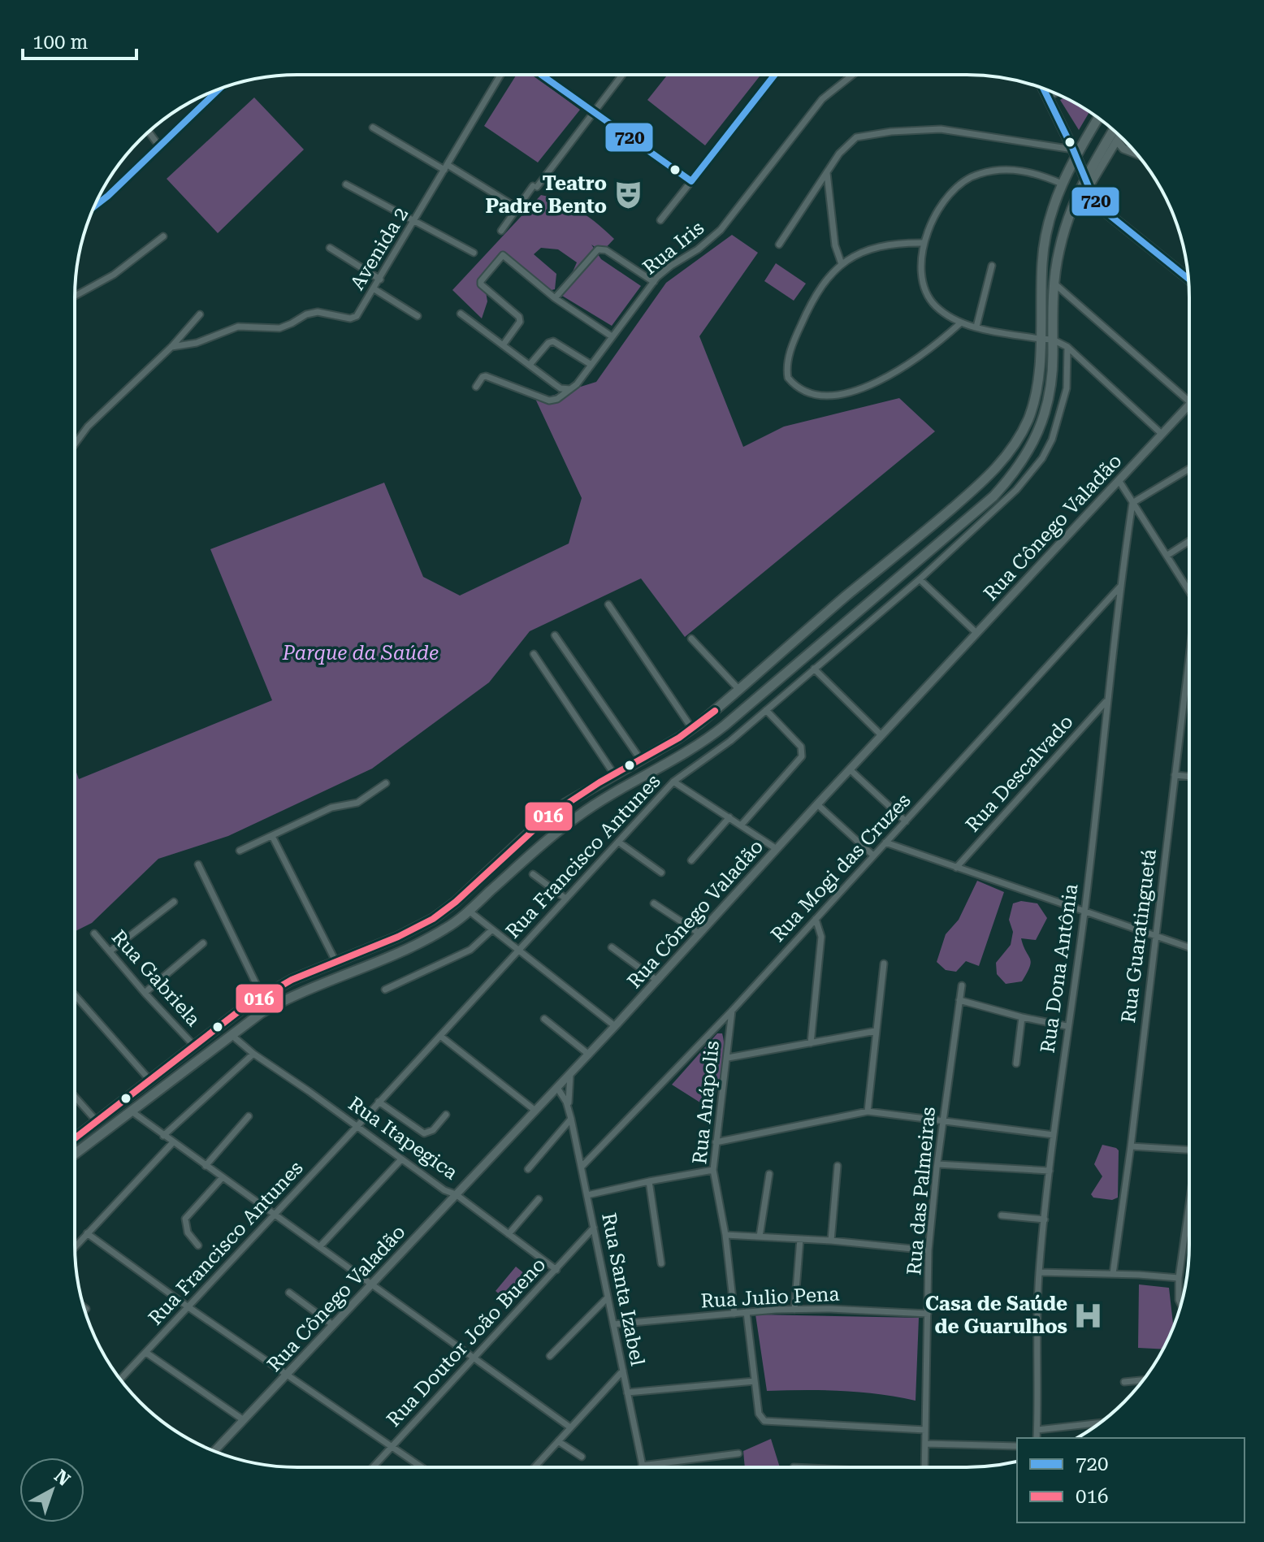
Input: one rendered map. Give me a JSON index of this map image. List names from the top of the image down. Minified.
{"streets":{"street":["Rua Iris","Avenida 2","Rua Cônego Valadão","Rua Descalvado","Rua Francisco Antunes","Rua Mogi das Cruzes","Rua Guaratinguetá","Rua Dona Antônia","Rua Gabriela","Rua Anápolis","Rua Itapegica","Rua das Palmeiras","Rua Santa Izabel","Rua Julio Pena","Rua Doutor João Bueno"]},"crossings":[["Rua Cônego Valadão","Rua Itapegica"],["Rua Cônego Valadão","Rua Santa Izabel"],["Rua Descalvado","Rua Dona Antônia"],["Rua Francisco Antunes","Rua Itapegica"],["Rua Mogi das Cruzes","Rua Dona Antônia"],["Rua Mogi das Cruzes","Rua Anápolis"],["Rua Mogi das Cruzes","Rua Santa Izabel"],["Rua Anápolis","Rua Julio Pena"],["Rua Itapegica","Rua Doutor João Bueno"],["Rua das Palmeiras","Rua Julio Pena"],["Rua Santa Izabel","Rua Julio Pena"],["Rua Santa Izabel","Rua Doutor João Bueno"]],"parks":["Parque da Saúde"],"places":{"theatre":["Teatro Padre Bento"],"hospital":["Casa de Saúde de Guarulhos"]},"lines":["transit line 720","transit line 016"],"legend":["720","016"],"scale_bar":"100 m","north":"top right"}
